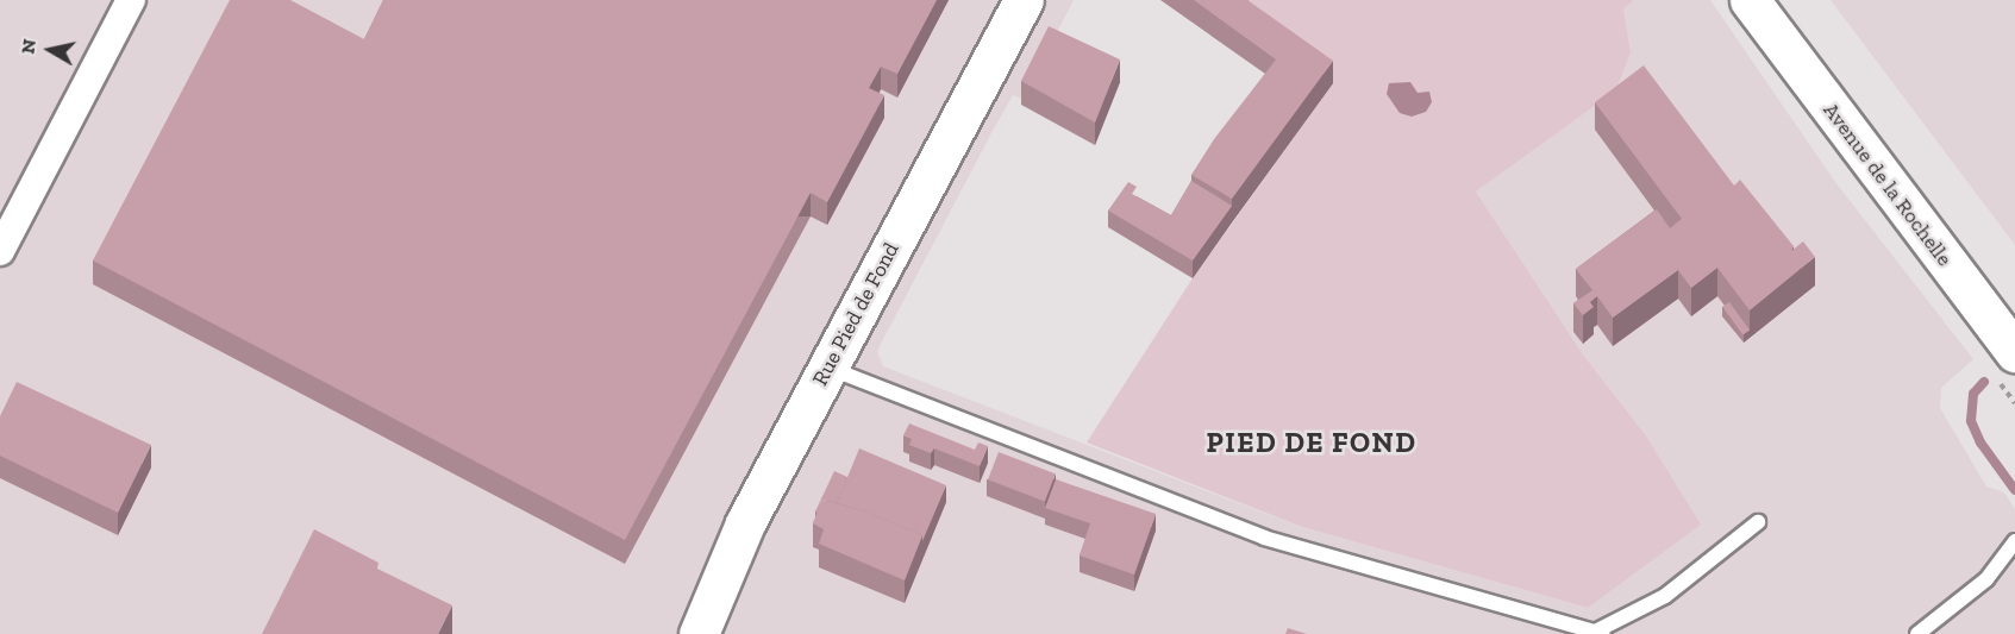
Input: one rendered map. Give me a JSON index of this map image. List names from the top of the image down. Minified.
{"streets":{"main road":["Avenue de la Rochelle","Rue Pied de Fond"]},"districts":["PIED DE FOND"],"north":"left"}
